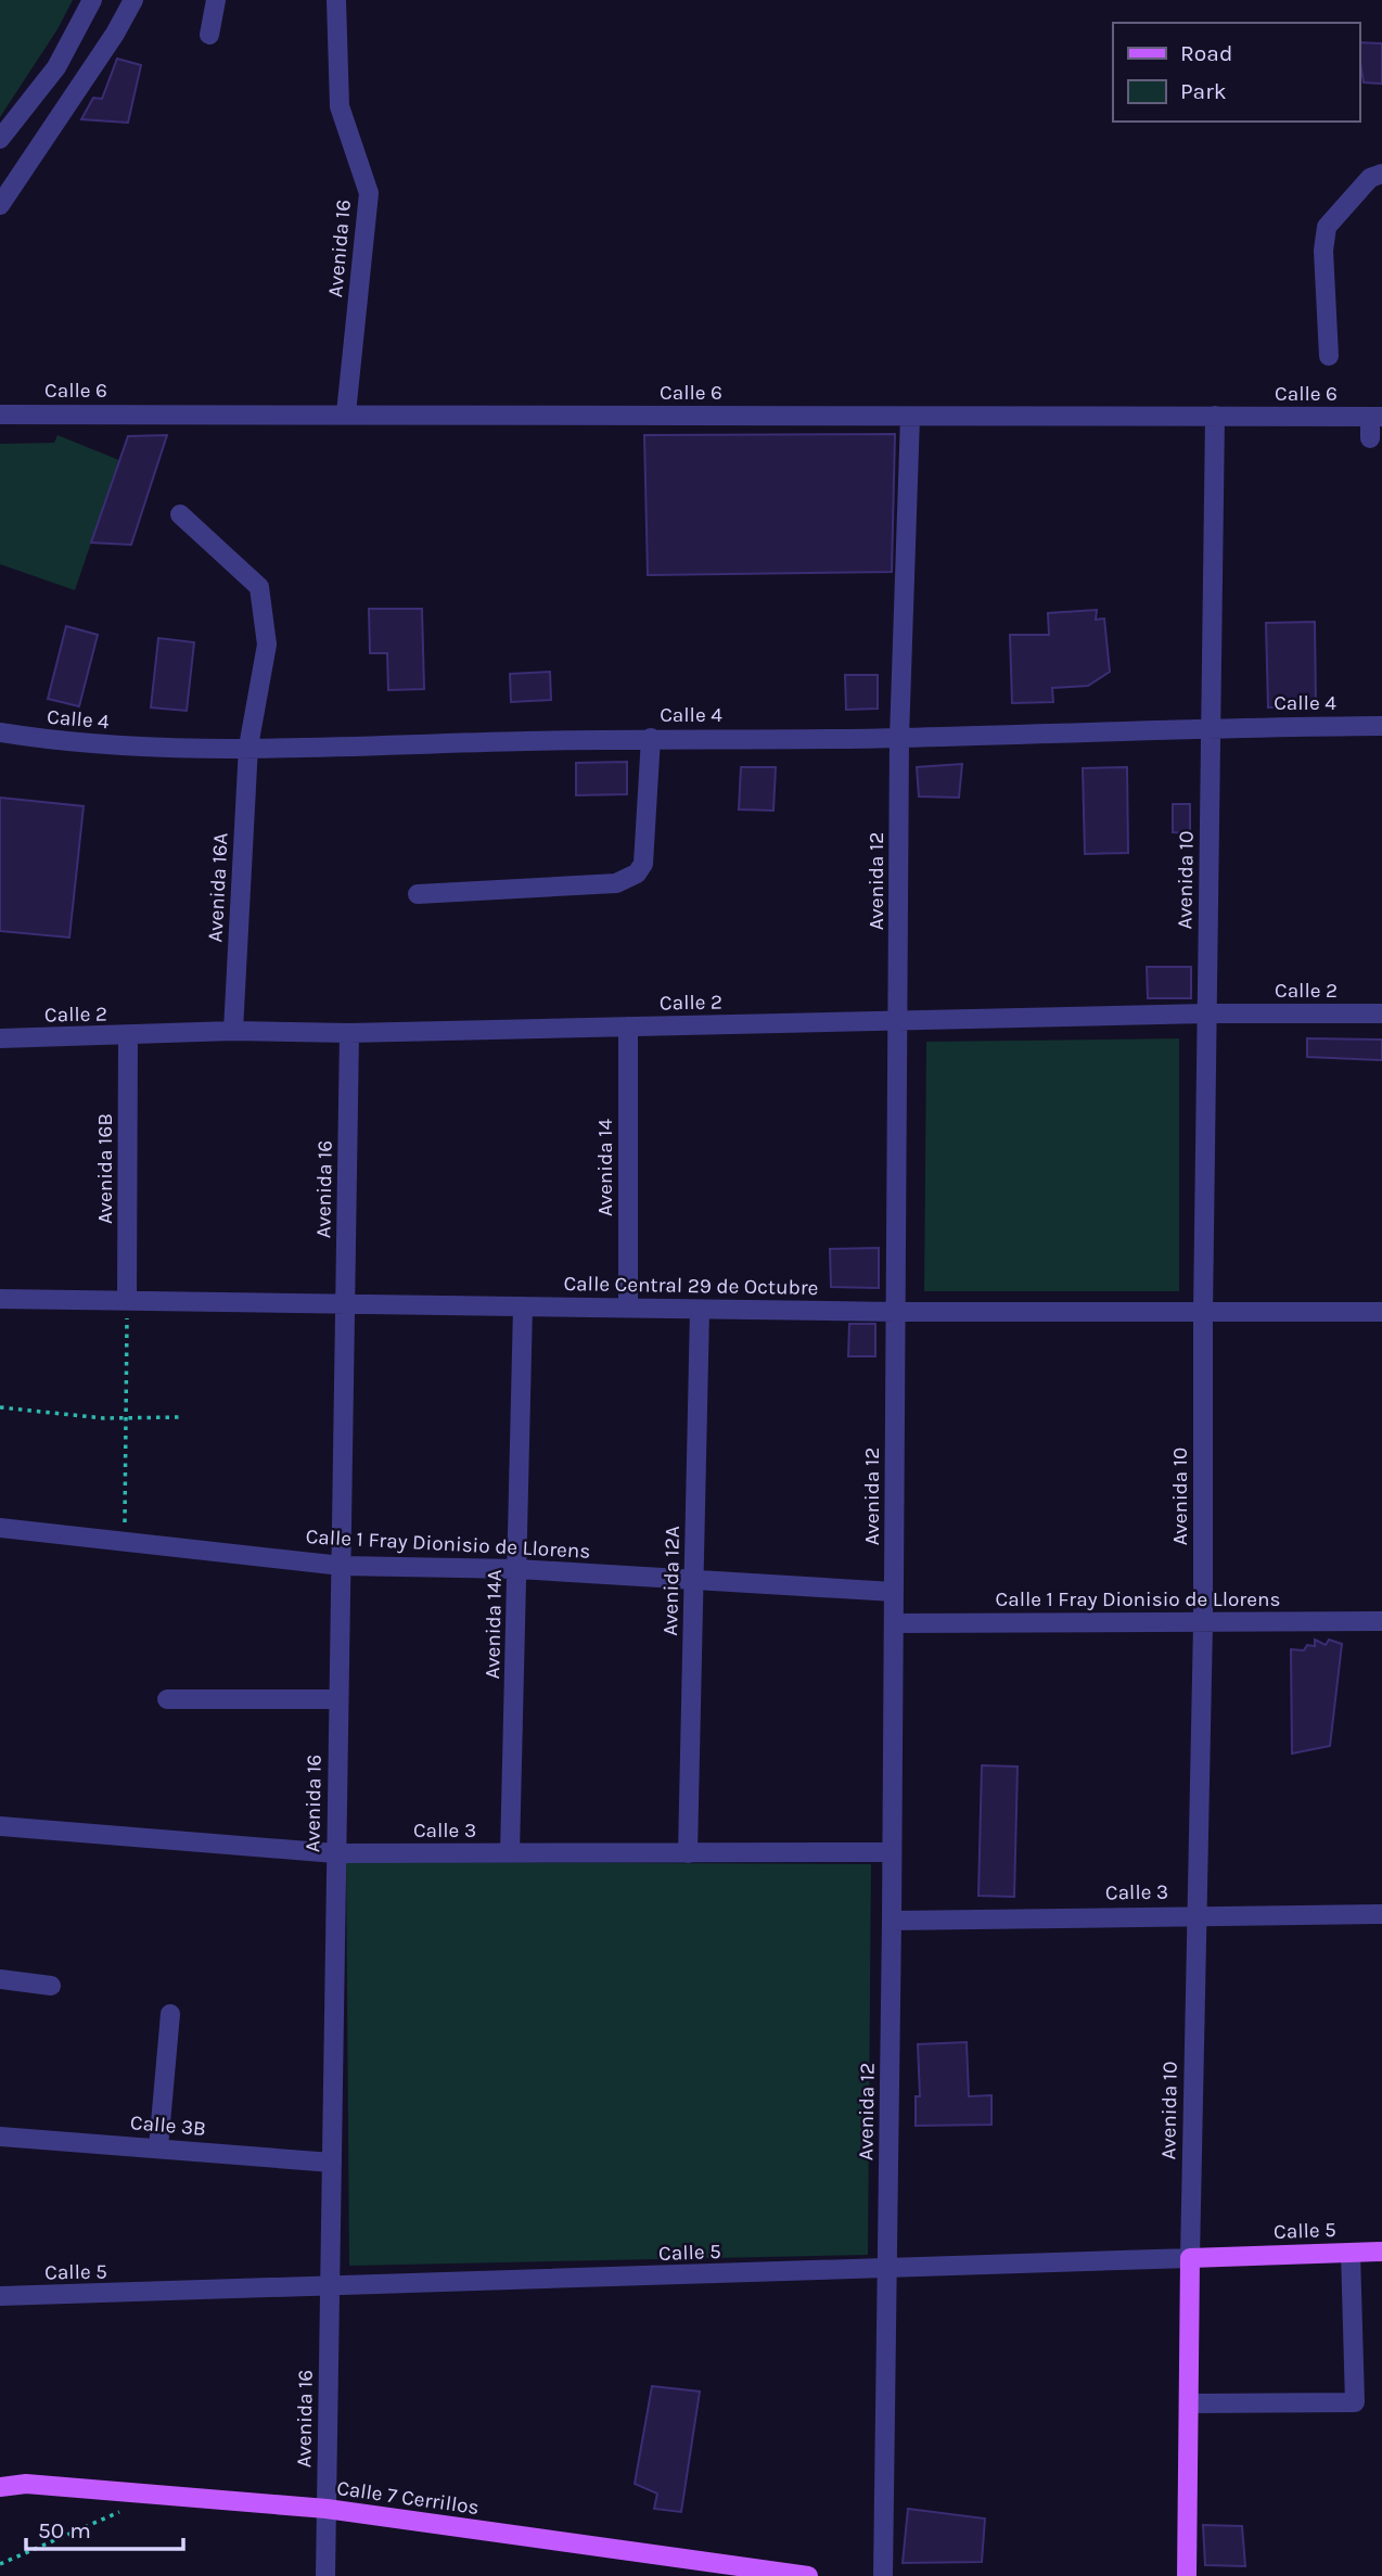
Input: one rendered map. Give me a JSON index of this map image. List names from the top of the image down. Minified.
{"streets":{"main road":["Avenida 10","Calle 5","Calle 7 Cerrillos"],"street":["Avenida 16","Calle 6","Calle 4","Avenida 12","Avenida 16A","Calle 2","Avenida 14","Avenida 16B","Calle Central 29 de Octubre","Calle 1 Fray Dionisio de Llorens","Avenida 12A","Avenida 14A","Calle 3","Calle 3B"]},"crossings":[["Avenida 16","Calle 6"],["Avenida 16","Calle 2"],["Avenida 16","Calle Central 29 de Octubre"],["Avenida 16","Calle 1 Fray Dionisio de Llorens"],["Avenida 16","Calle 3"],["Avenida 16","Calle 3B"],["Avenida 16","Calle 5"],["Avenida 16","Calle 7 Cerrillos"],["Calle 6","Avenida 10"],["Calle 6","Avenida 12"],["Calle 4","Avenida 10"],["Calle 4","Avenida 12"],["Calle 4","Avenida 16A"],["Avenida 10","Calle 2"],["Avenida 10","Calle Central 29 de Octubre"],["Avenida 10","Calle 1 Fray Dionisio de Llorens"],["Avenida 10","Calle 3"],["Avenida 10","Calle 5"],["Avenida 12","Calle 2"],["Avenida 12","Calle Central 29 de Octubre"],["Avenida 12","Calle 1 Fray Dionisio de Llorens"],["Avenida 12","Calle 3"],["Avenida 12","Calle 5"],["Avenida 16A","Calle 2"],["Calle 2","Avenida 14"],["Calle 2","Avenida 16B"],["Avenida 14","Calle Central 29 de Octubre"],["Avenida 16B","Calle Central 29 de Octubre"],["Calle Central 29 de Octubre","Avenida 12A"],["Calle Central 29 de Octubre","Avenida 14A"],["Calle 1 Fray Dionisio de Llorens","Avenida 12A"],["Calle 1 Fray Dionisio de Llorens","Avenida 14A"],["Avenida 12A","Calle 3"],["Avenida 14A","Calle 3"]],"legend":["Road","Park"],"scale_bar":"50 m"}
